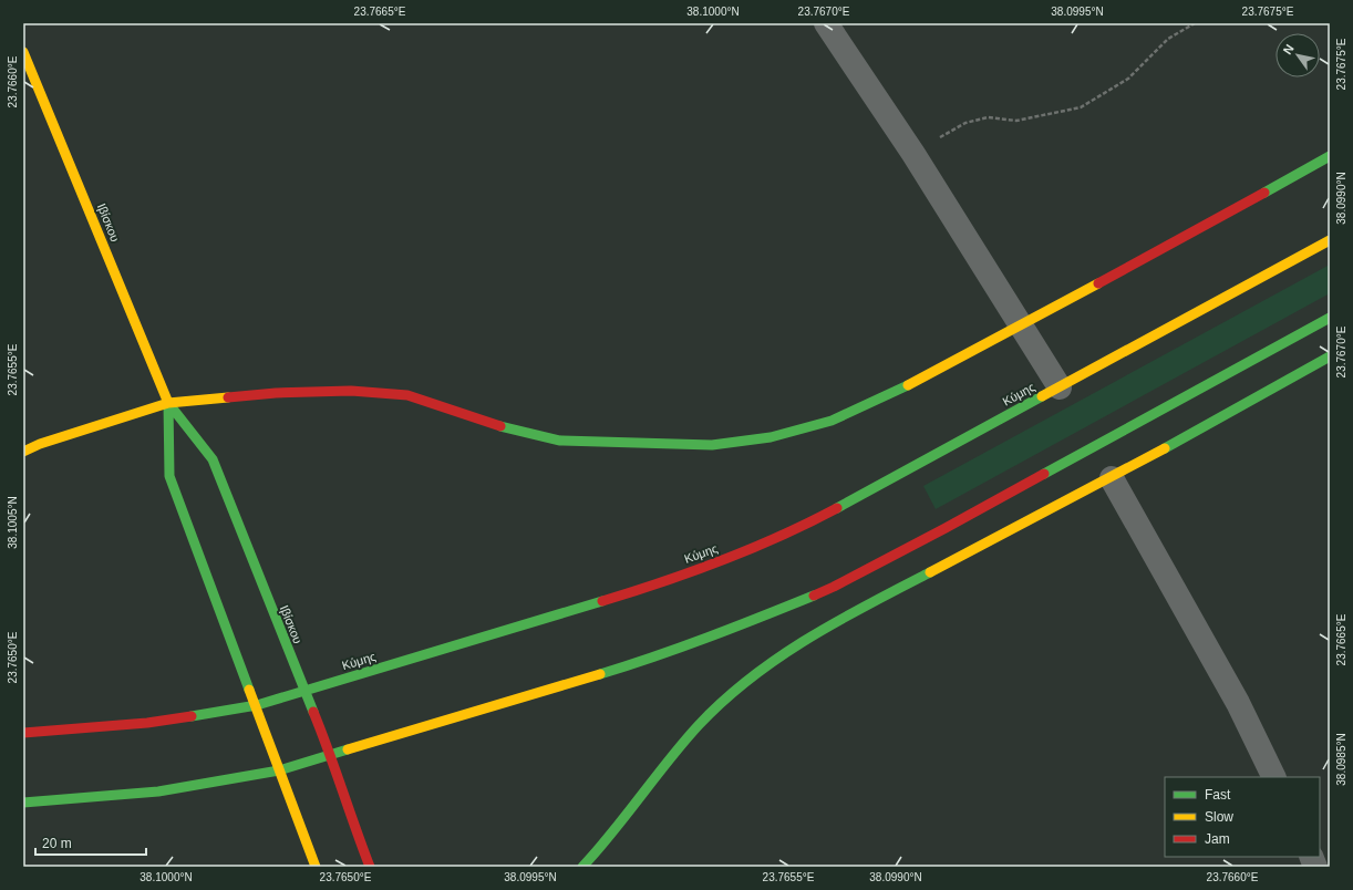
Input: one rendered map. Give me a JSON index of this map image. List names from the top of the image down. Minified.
{"streets":{"street":["Ιβίσκου","Κύμης"]},"crossings":[["Ιβίσκου","Κύμης"]],"legend":["Fast","Slow","Jam"],"scale_bar":"20 m","north":"top left","coordinates":["23.7665°E","38.1000°N","23.7670°E","38.0995°N","23.7675°E","23.7660°E","38.0990°N","23.7655°E","38.1005°N","23.7650°E","38.0985°N"]}
